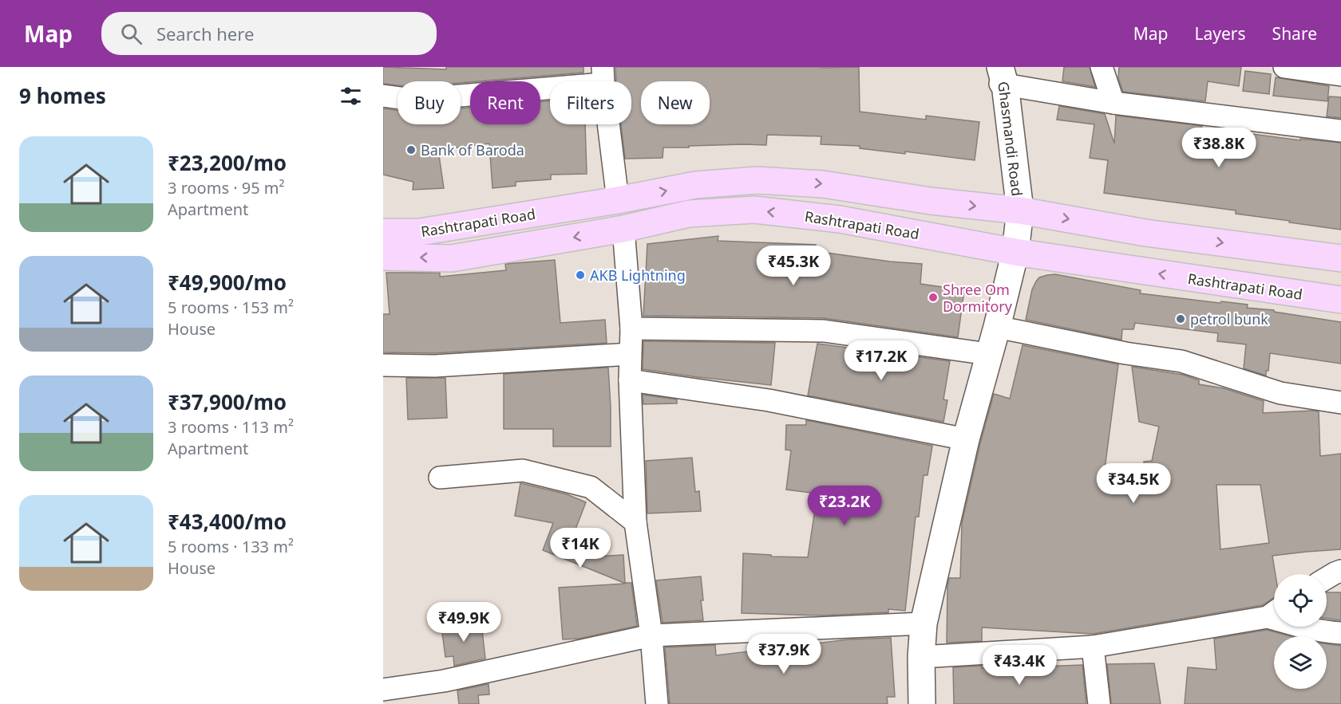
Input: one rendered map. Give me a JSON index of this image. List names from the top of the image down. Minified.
{"streets":{"main road":["Rashtrapati Road"],"street":["Ghasmandi Road"]},"crossings":[["Ghasmandi Road","Rashtrapati Road"]],"places":["Bank of Baroda","AKB Lightning","Shree Om Dormitory","petrol bunk"],"page":{"header":"Map","search":"Search here","nav":["Map","Layers","Share"],"heading":"9 homes","chip":["Buy","Rent","Filters","New"],"list":[{"name":"₹23,200/mo","note":"3 rooms · 95 m² · Apartment"},{"name":"₹49,900/mo","note":"5 rooms · 153 m² · House"},{"name":"₹37,900/mo","note":"3 rooms · 113 m² · Apartment"},{"name":"₹43,400/mo","note":"5 rooms · 133 m² · House"}],"price":["₹38.8K","₹45.3K","₹17.2K","₹34.5K","₹23.2K","₹14K","₹49.9K","₹37.9K","₹43.4K"]}}
